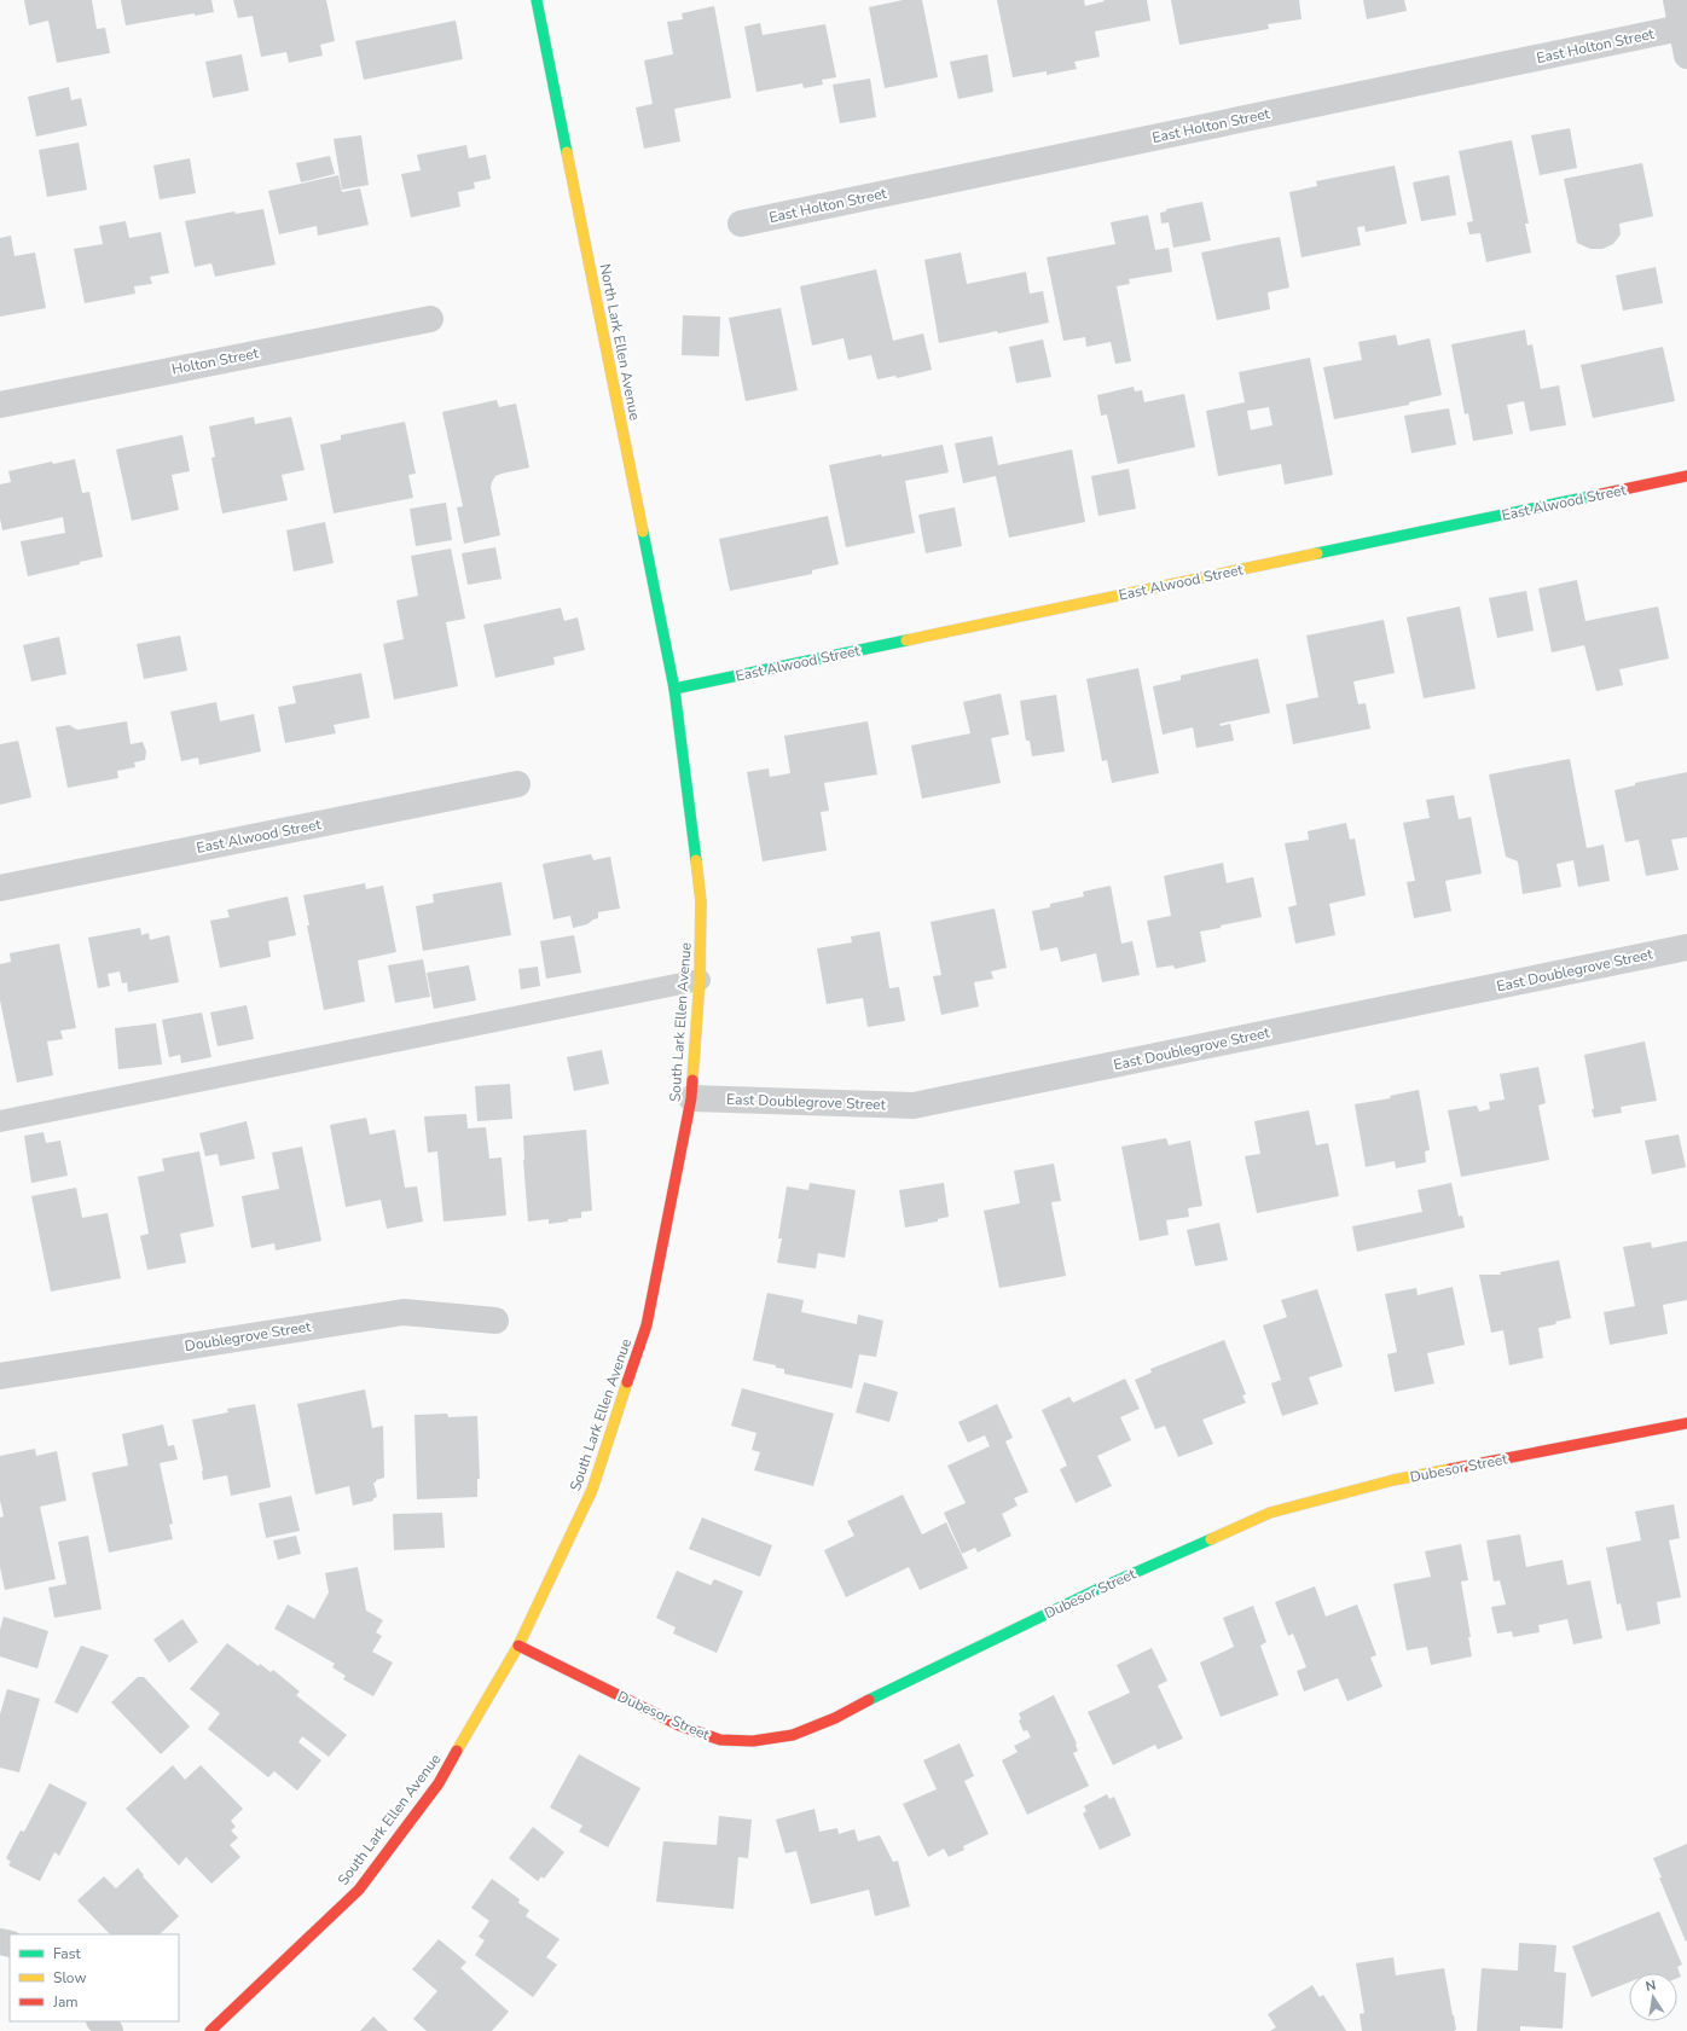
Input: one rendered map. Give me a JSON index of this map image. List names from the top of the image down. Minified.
{"streets":{"street":["East Holton Street","North Lark Ellen Avenue","Holton Street","East Alwood Street","East Doublegrove Street","South Lark Ellen Avenue","Doublegrove Street","Dubesor Street"]},"crossings":[["North Lark Ellen Avenue","East Alwood Street"],["North Lark Ellen Avenue","South Lark Ellen Avenue"],["East Alwood Street","South Lark Ellen Avenue"],["East Doublegrove Street","South Lark Ellen Avenue"],["South Lark Ellen Avenue","Dubesor Street"]],"legend":["Fast","Slow","Jam"],"north":"top"}
